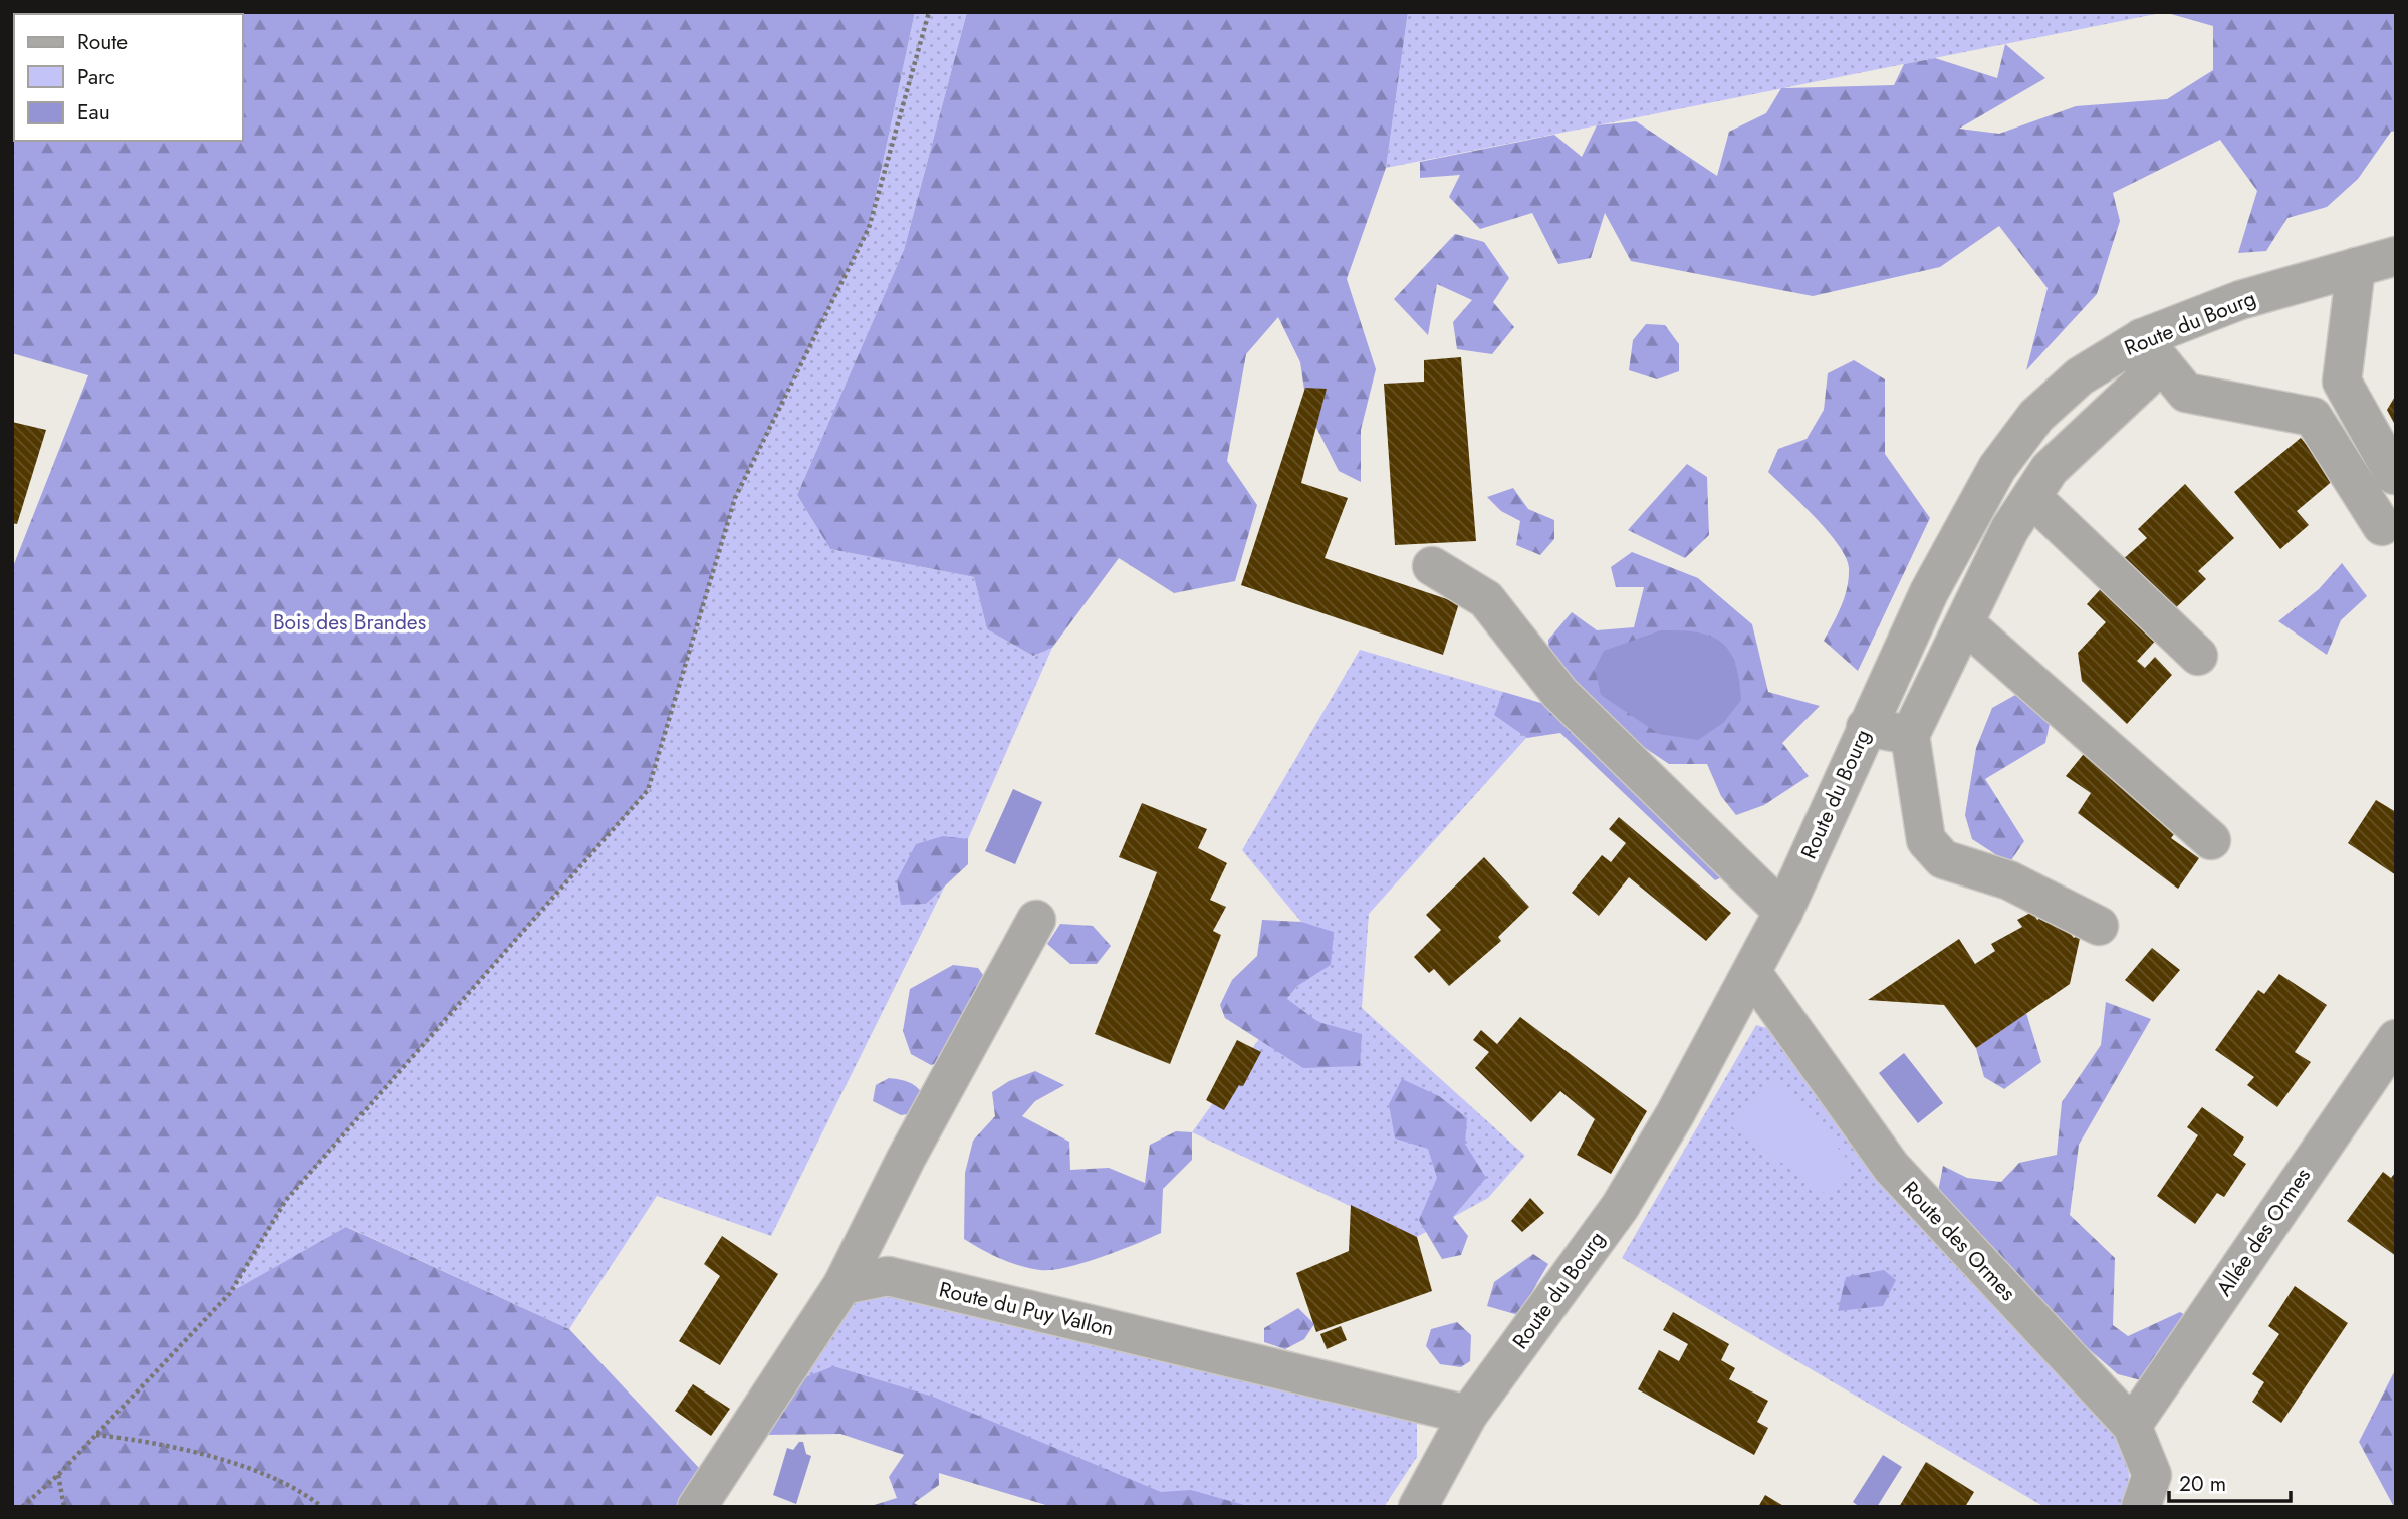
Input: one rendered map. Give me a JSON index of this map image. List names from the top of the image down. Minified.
{"streets":{"street":["Route du Bourg","Allée des Ormes","Route des Ormes","Route du Puy Vallon"]},"crossings":[["Route du Bourg","Route des Ormes"],["Route du Bourg","Route du Puy Vallon"],["Allée des Ormes","Route des Ormes"]],"parks":["Bois des Brandes"],"legend":["Route","Parc","Eau"],"scale_bar":"20 m"}
